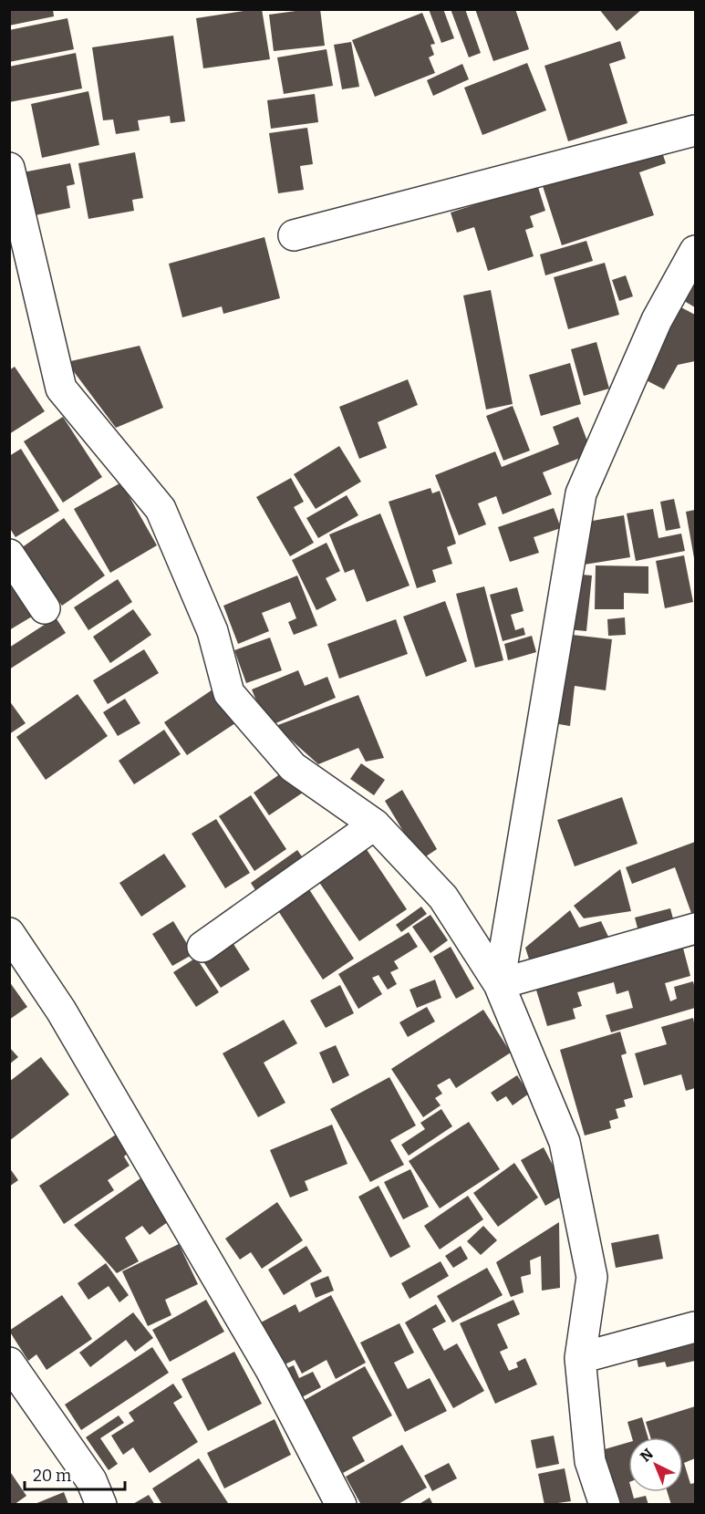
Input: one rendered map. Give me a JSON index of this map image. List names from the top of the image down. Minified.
{"scale_bar":"20 m","north":"top left"}
